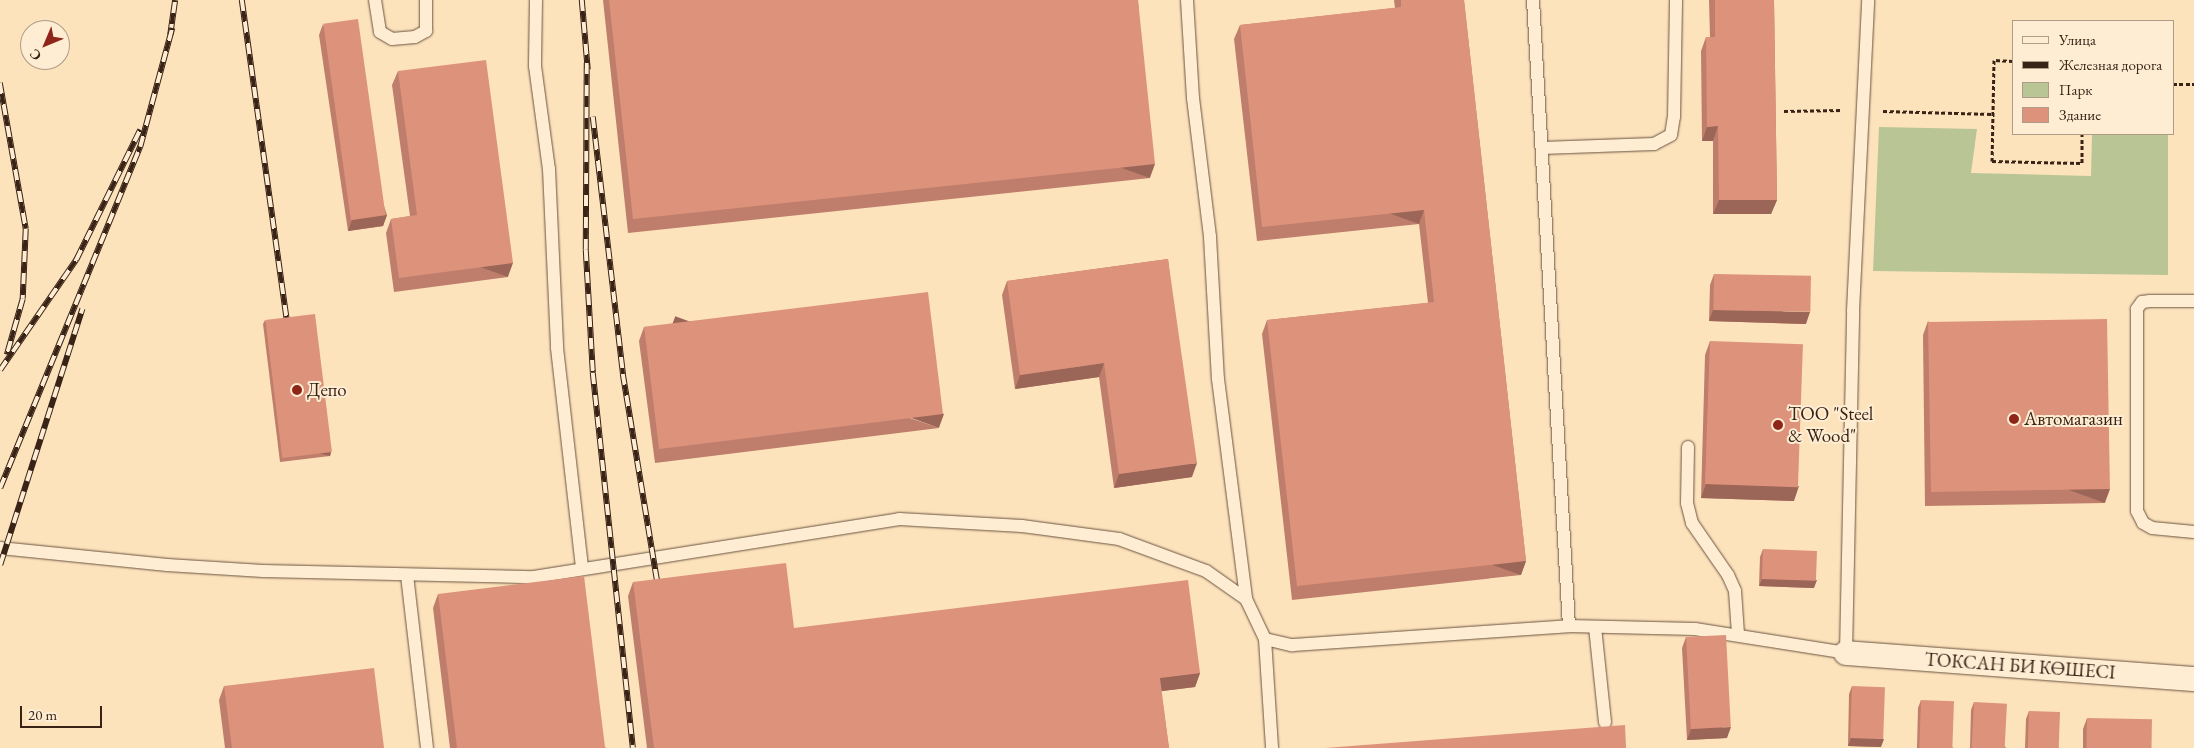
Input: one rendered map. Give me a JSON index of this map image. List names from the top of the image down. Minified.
{"streets":{"street":["ТОКСАН БИ КӨШЕСІ"]},"places":["Депо","Автомагазин","TOO \"Steel & Wood\""],"legend":["Улица","Железная дорога","Парк","Здание"],"scale_bar":"20 m","north":"bottom left"}
